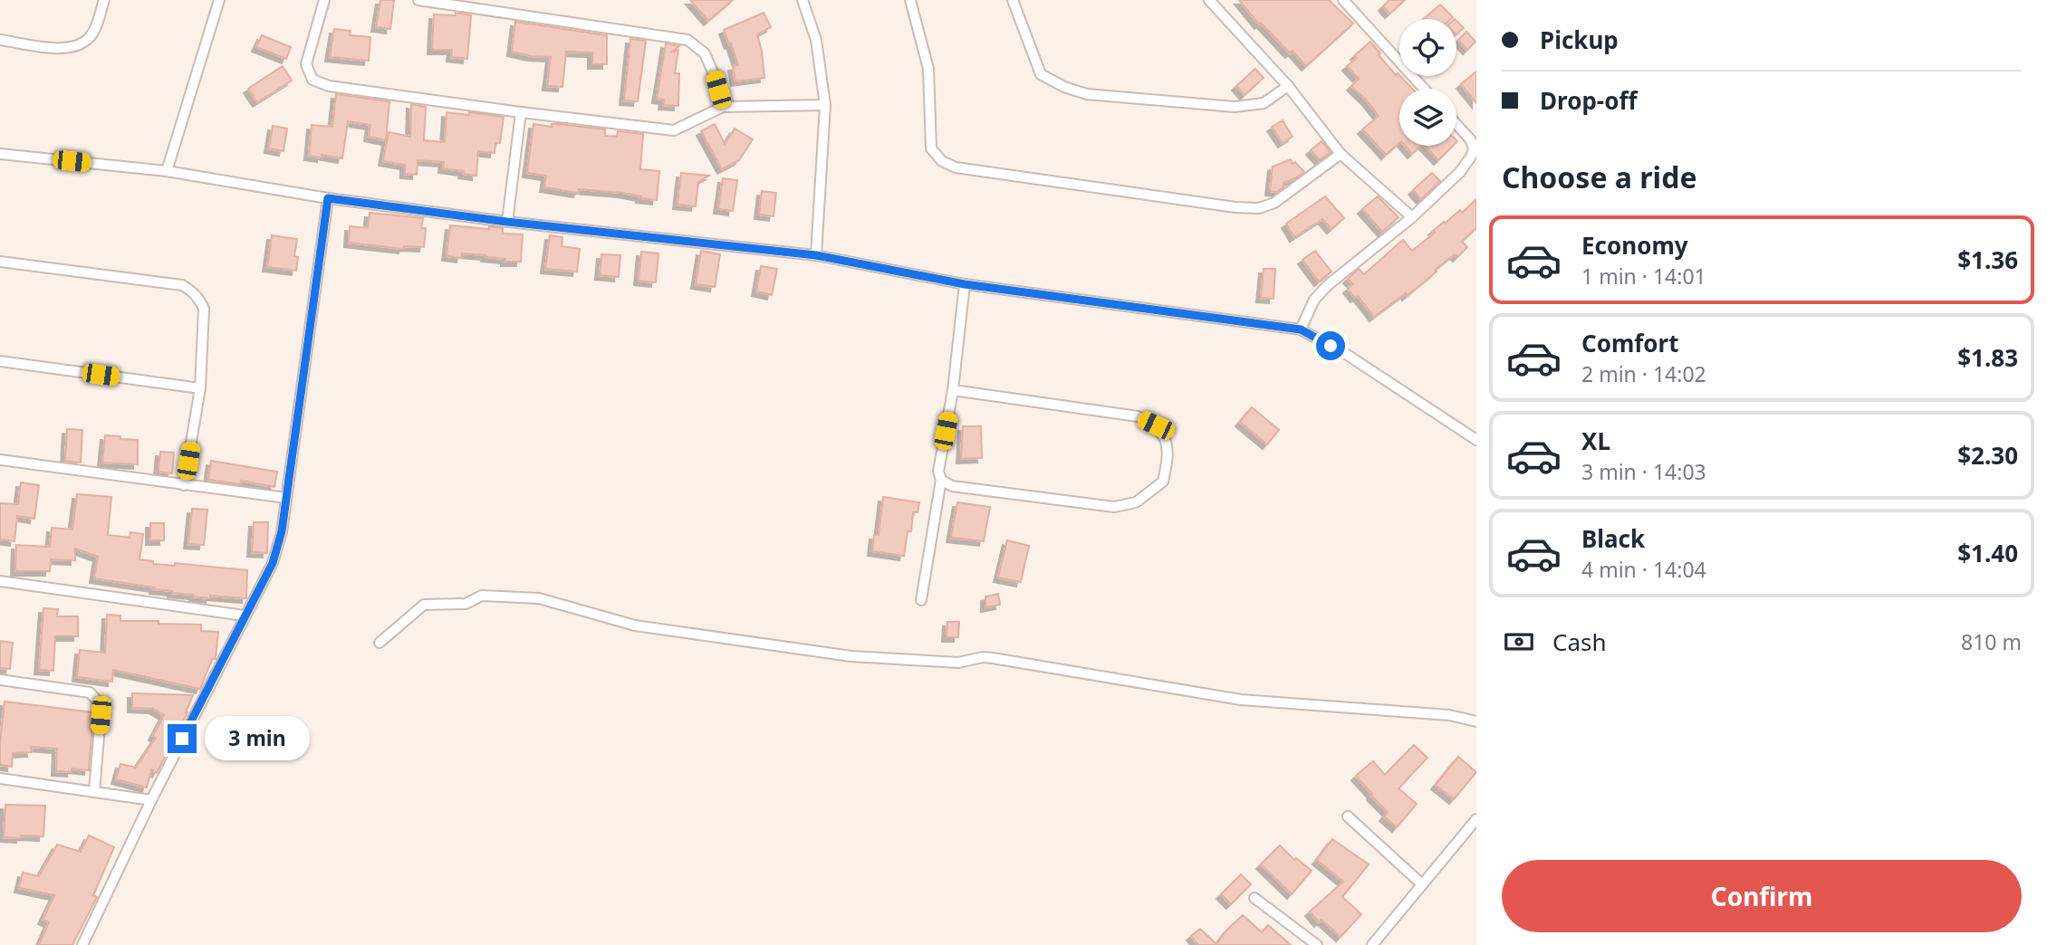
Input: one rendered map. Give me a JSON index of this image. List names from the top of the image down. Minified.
{"page":{"banner":["Pickup","Drop-off"],"heading":"Choose a ride","list":[{"name":"Economy","note":"1 min · 14:01","value":"$1.36"},{"name":"Comfort","note":"2 min · 14:02","value":"$1.83"},{"name":"XL","note":"3 min · 14:03","value":"$2.30"},{"name":"Black","note":"4 min · 14:04","value":"$1.40"}],"pay":["Cash","810 m"],"bubble":"3 min","buttons":"Confirm"}}
